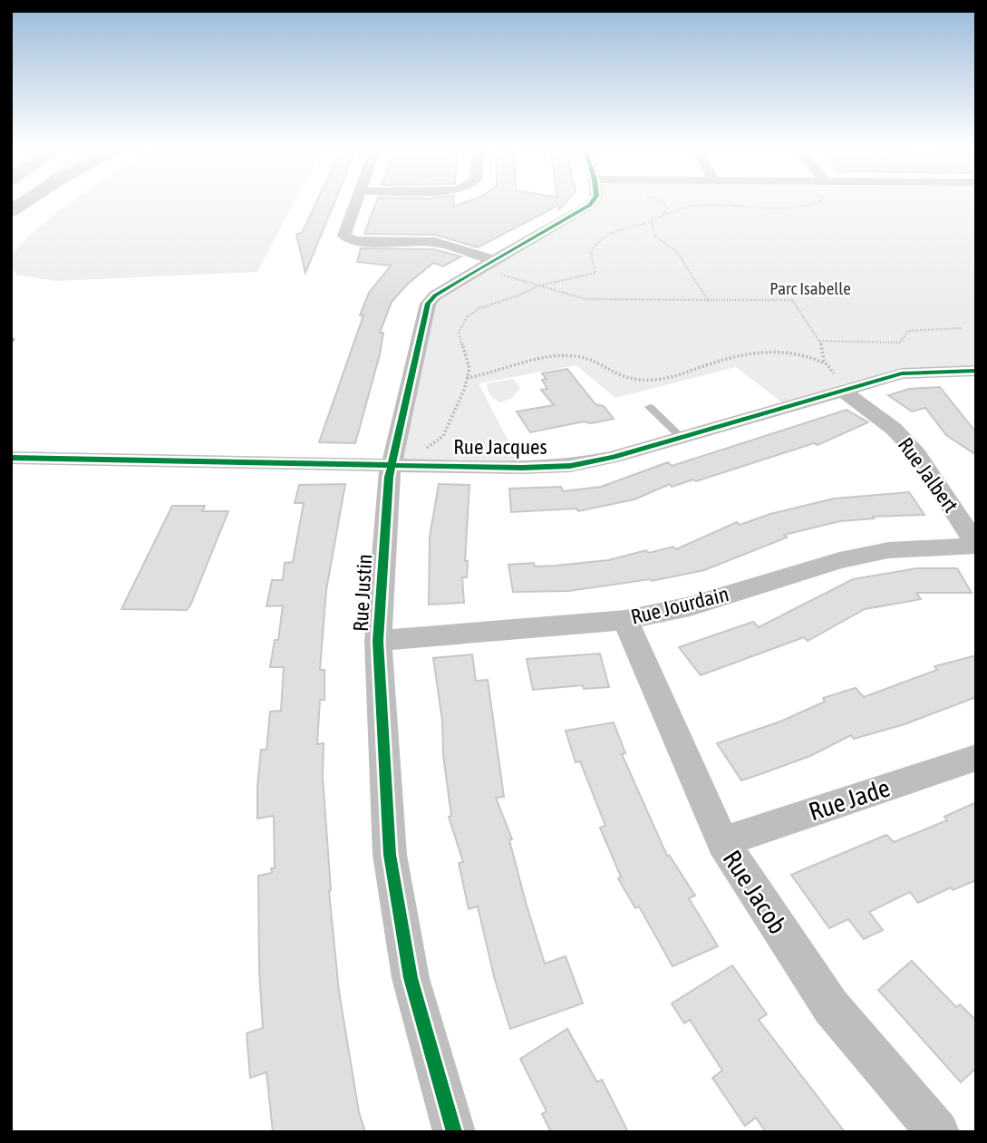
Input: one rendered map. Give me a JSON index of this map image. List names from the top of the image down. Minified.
{"streets":{"street":["Rue Jacques","Rue Jalbert","Rue Justin","Rue Jourdain","Rue Jade","Rue Jacob"]},"crossings":[["Rue Jacques","Rue Jalbert"],["Rue Jacques","Rue Justin"],["Rue Jalbert","Rue Jourdain"],["Rue Justin","Rue Jourdain"],["Rue Jourdain","Rue Jacob"],["Rue Jade","Rue Jacob"]],"parks":["Parc Isabelle"]}
